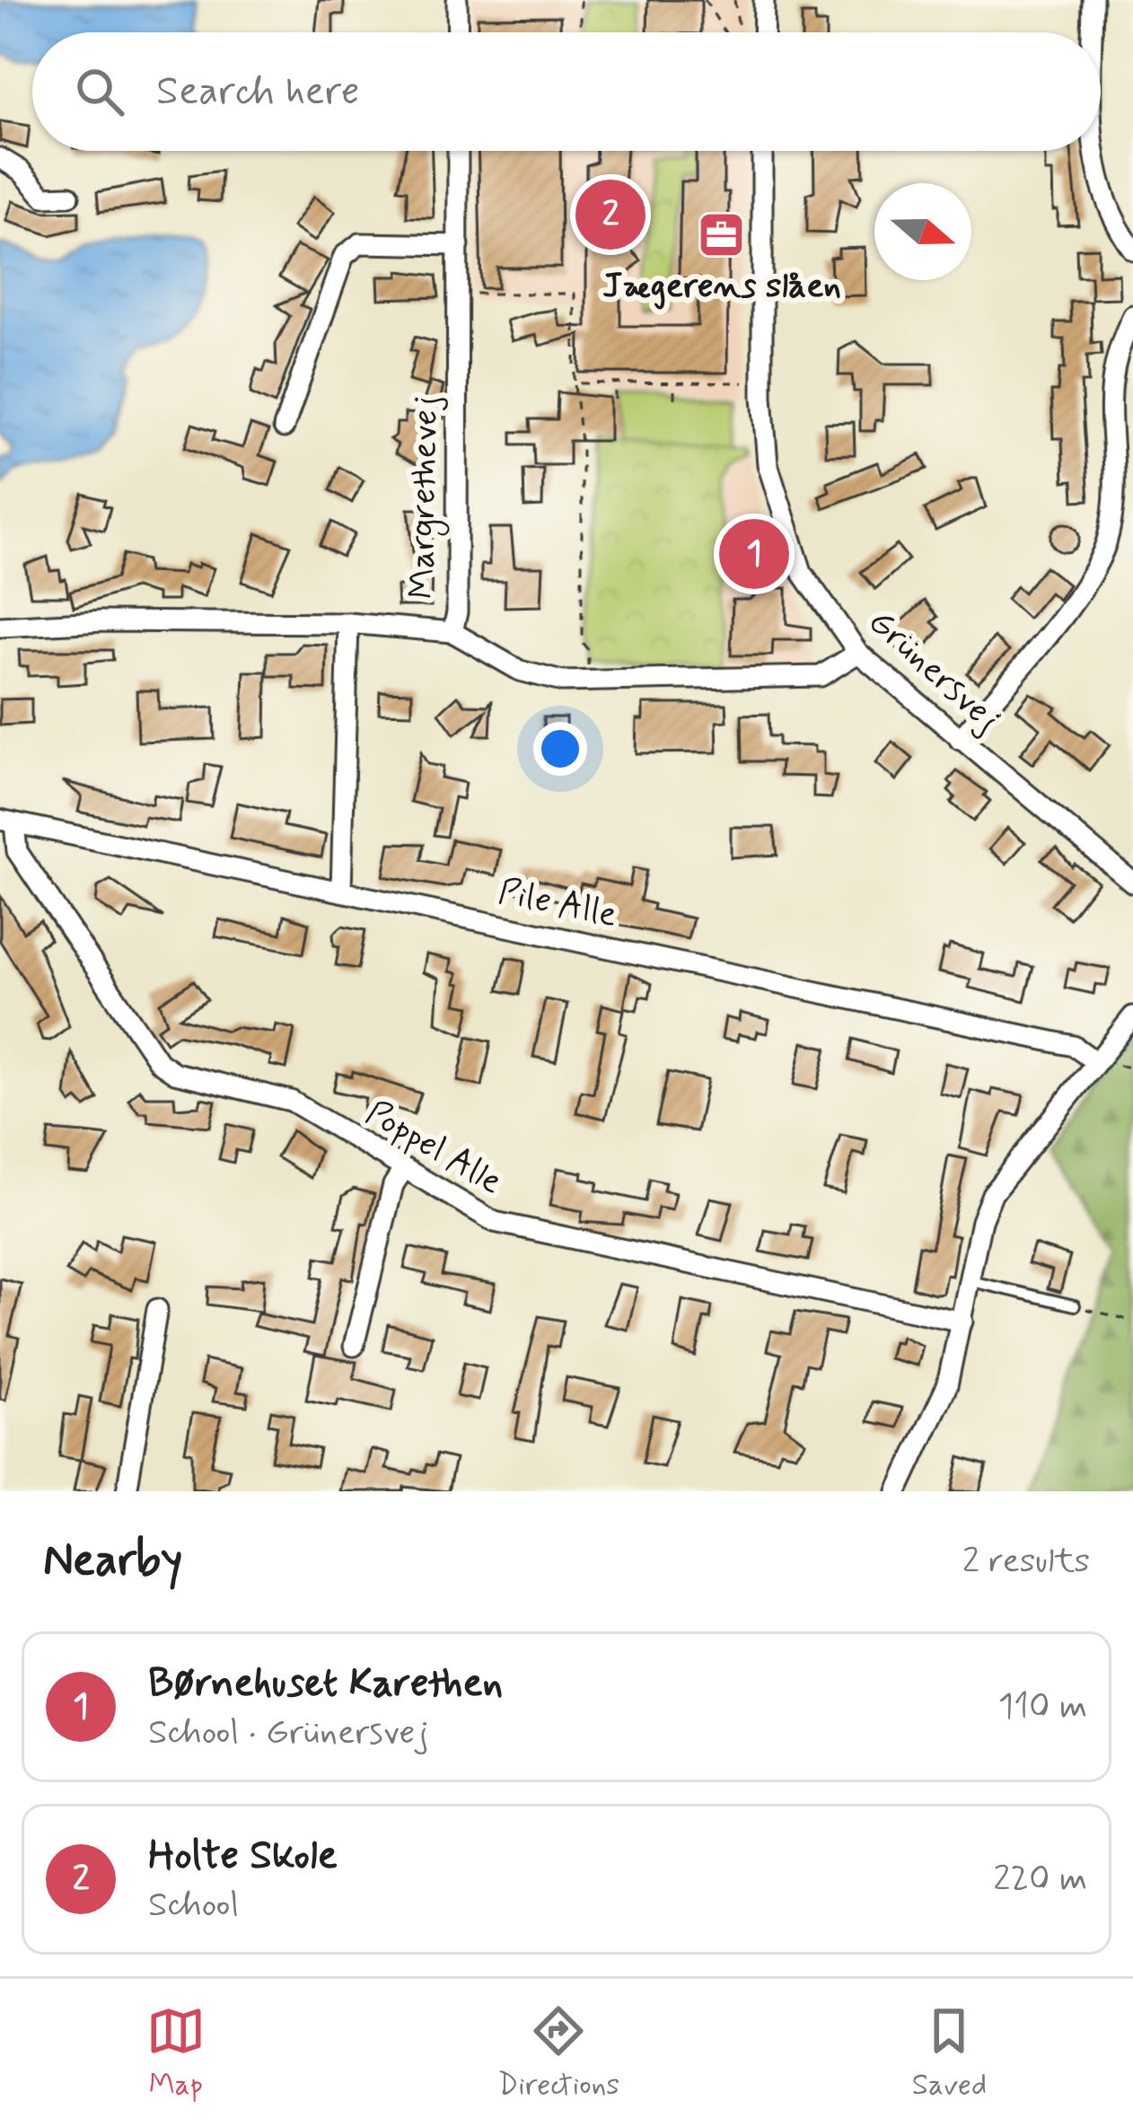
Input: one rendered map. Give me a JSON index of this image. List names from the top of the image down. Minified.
{"streets":{"street":["Margrethevej","Grünersvej","Pile Alle","Poppel Alle"]},"crossings":[["Margrethevej","Grünersvej"],["Pile Alle","Poppel Alle"]],"places":{"office":["Jægerens slåen"]},"north":"right","page":{"search":"Search here","pins":["2","1"],"heading":["Nearby","2 results"],"list":[{"mark":"1","name":"Børnehuset Karethen","note":"School · Grünersvej","value":"110 m"},{"mark":"2","name":"Holte Skole","note":"School","value":"220 m"}],"nav":["Map","Directions","Saved"]}}
